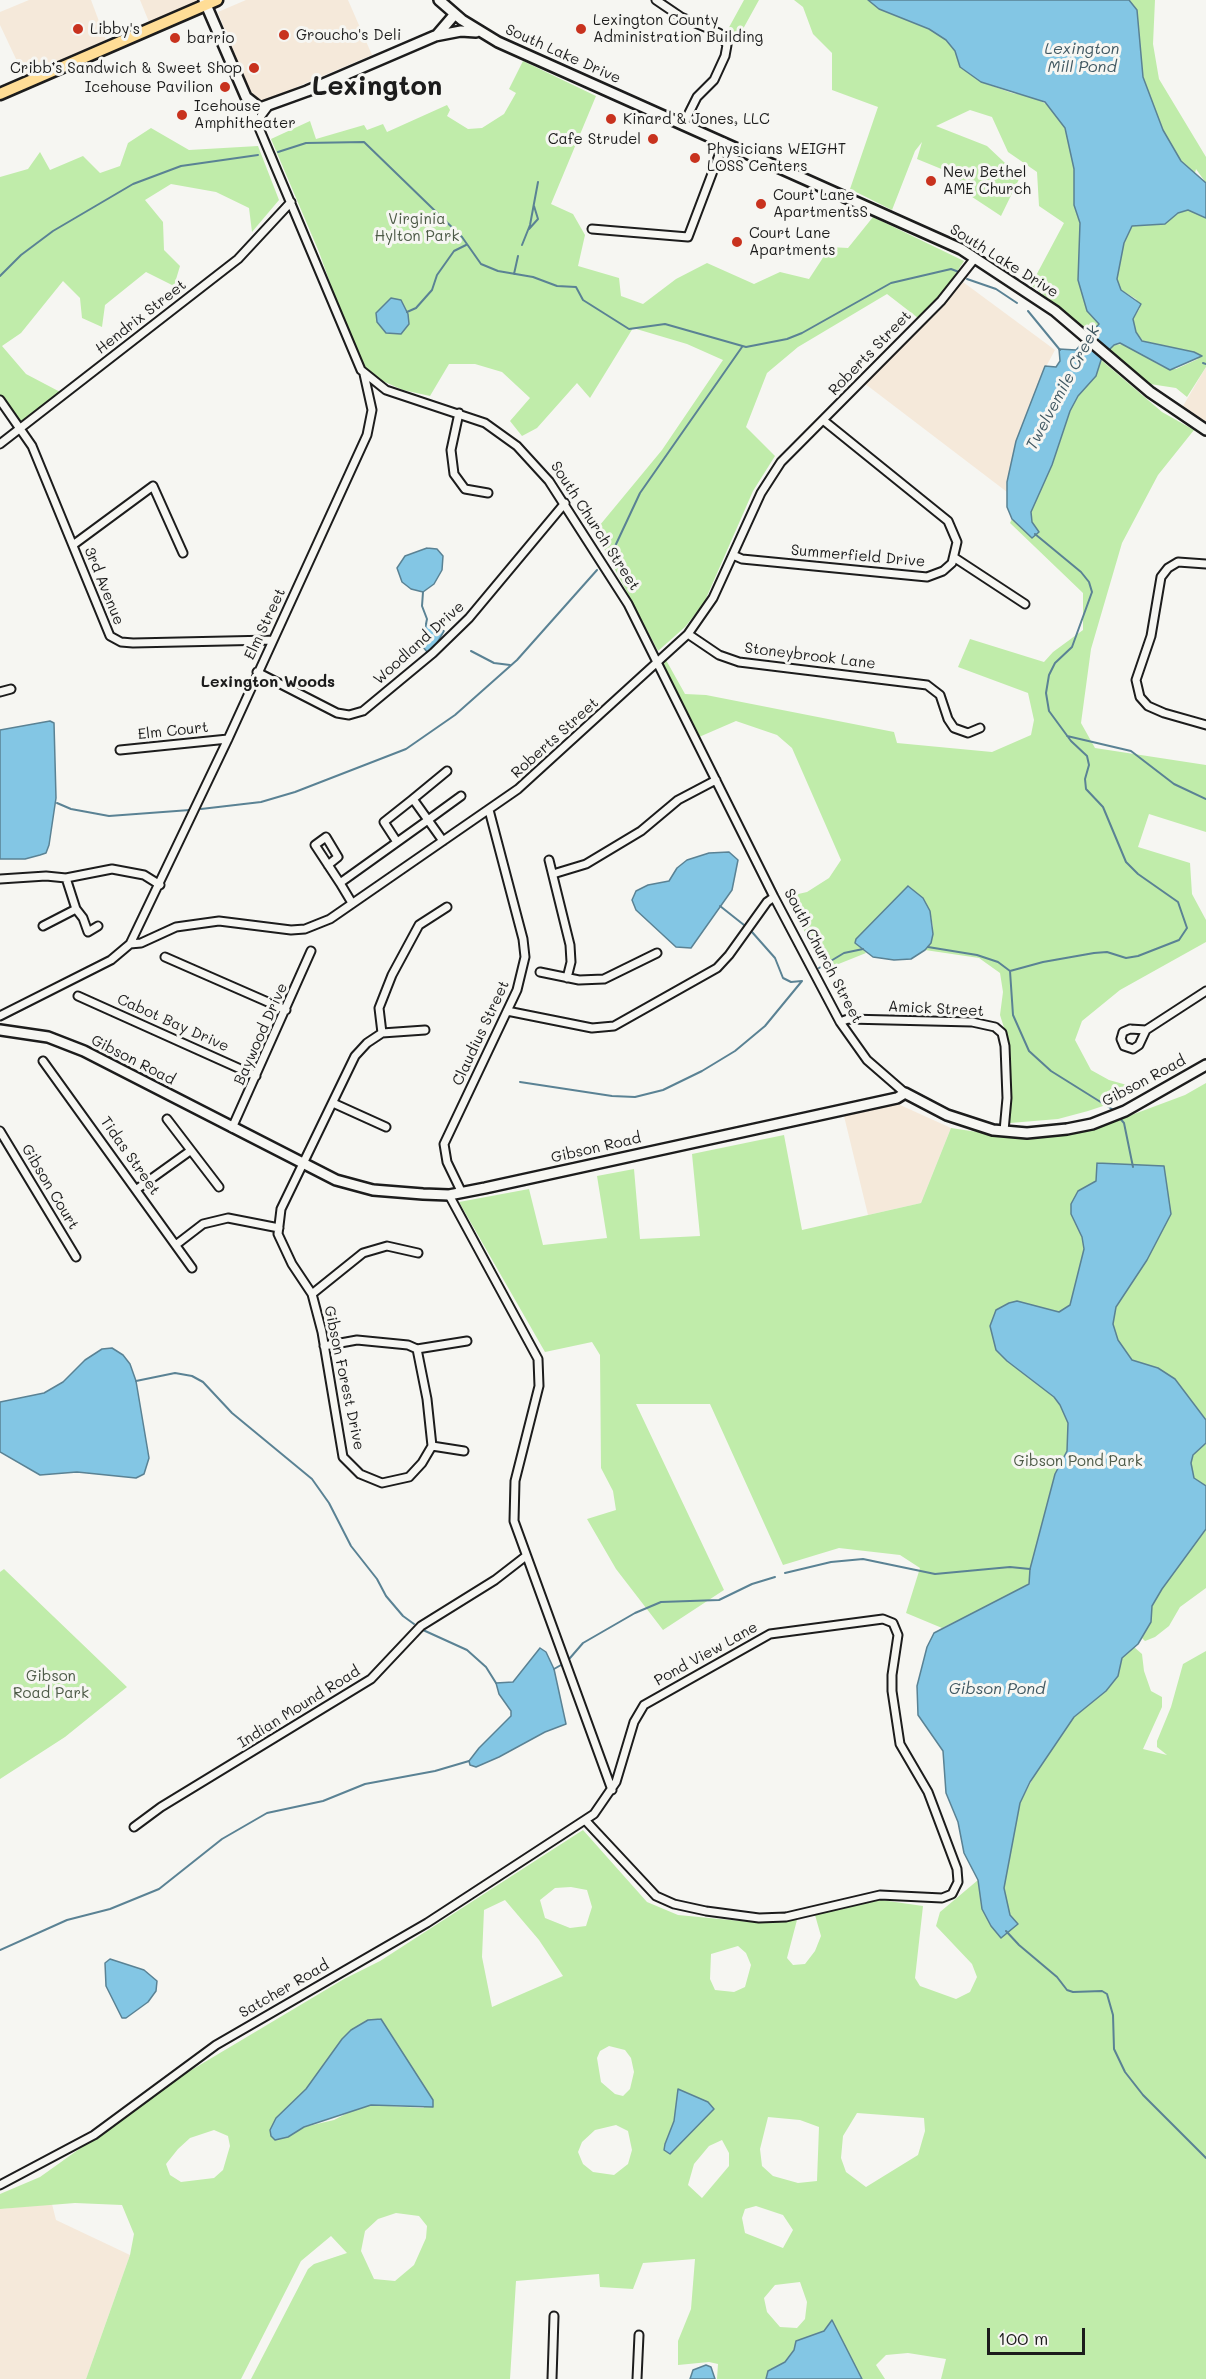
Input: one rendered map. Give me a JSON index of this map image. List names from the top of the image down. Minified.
{"streets":{"main road":["South Lake Drive","South Church Street","Gibson Road"],"street":["Hendrix Street","Roberts Street","Summerfield Drive","3rd Avenue","Elm Street","Woodland Drive","Stoneybrook Lane","Elm Court","Amick Street","Cabot Bay Drive","Claudius Street","Baywood Drive","Tidas Street","Gibson Court","Gibson Forest Drive","Pond View Lane","Indian Mound Road","Satcher Road"]},"crossings":[["South Lake Drive","Roberts Street"],["Hendrix Street","South Church Street"],["Hendrix Street","3rd Avenue"],["Roberts Street","South Church Street"],["Roberts Street","Summerfield Drive"],["Roberts Street","Elm Street"],["Roberts Street","Stoneybrook Lane"],["Roberts Street","Claudius Street"],["South Church Street","Elm Street"],["South Church Street","Woodland Drive"],["South Church Street","Amick Street"],["South Church Street","Gibson Road"],["3rd Avenue","Elm Street"],["Elm Street","Woodland Drive"],["Elm Street","Elm Court"],["Amick Street","Gibson Road"],["Cabot Bay Drive","Baywood Drive"],["Claudius Street","Gibson Road"],["Baywood Drive","Gibson Road"],["Pond View Lane","Satcher Road"]],"districts":["Lexington","Lexington Woods"],"water":["Lexington Mill Pond","Twelvemile Creek","Gibson Pond"],"parks":["Virginia Hylton Park","Gibson Pond Park","Gibson Road Park"],"places":["Libby's","Lexington County Administration Building","Groucho's Deli","barrio","Cribb's Sandwich & Sweet Shop","Icehouse Pavilion","Icehouse Amphitheater","Kinard & Jones, LLC","Cafe Strudel","Physicians WEIGHT LOSS Centers","New Bethel AME Church","Court Lane ApartmentsS","Court Lane Apartments"],"scale_bar":"100 m"}
